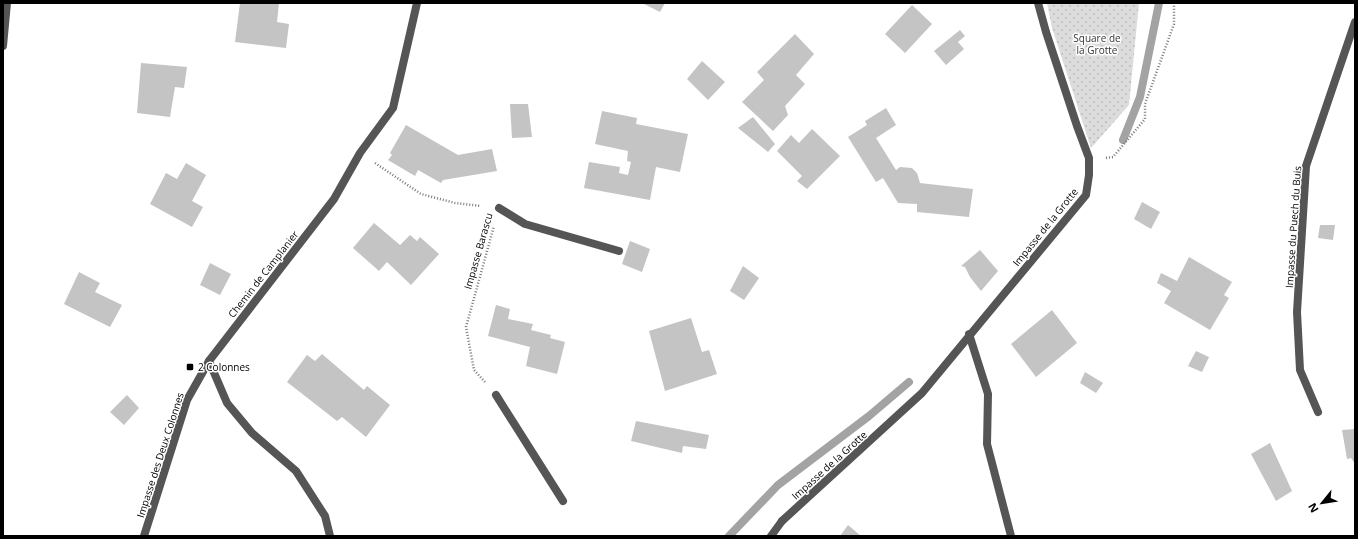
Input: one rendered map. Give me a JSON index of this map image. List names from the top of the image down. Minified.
{"streets":{"street":["Impasse de la Grotte","Impasse du Puech du Buis","Chemin de Camplanier","Impasse des Deux Colonnes"],"path":["Impasse Barascu"]},"crossings":[["Impasse Barascu","Chemin de Camplanier"],["Chemin de Camplanier","Impasse des Deux Colonnes"]],"parks":["Square de la Grotte"],"places":{"transit":["2 Colonnes"]},"north":"bottom left"}
